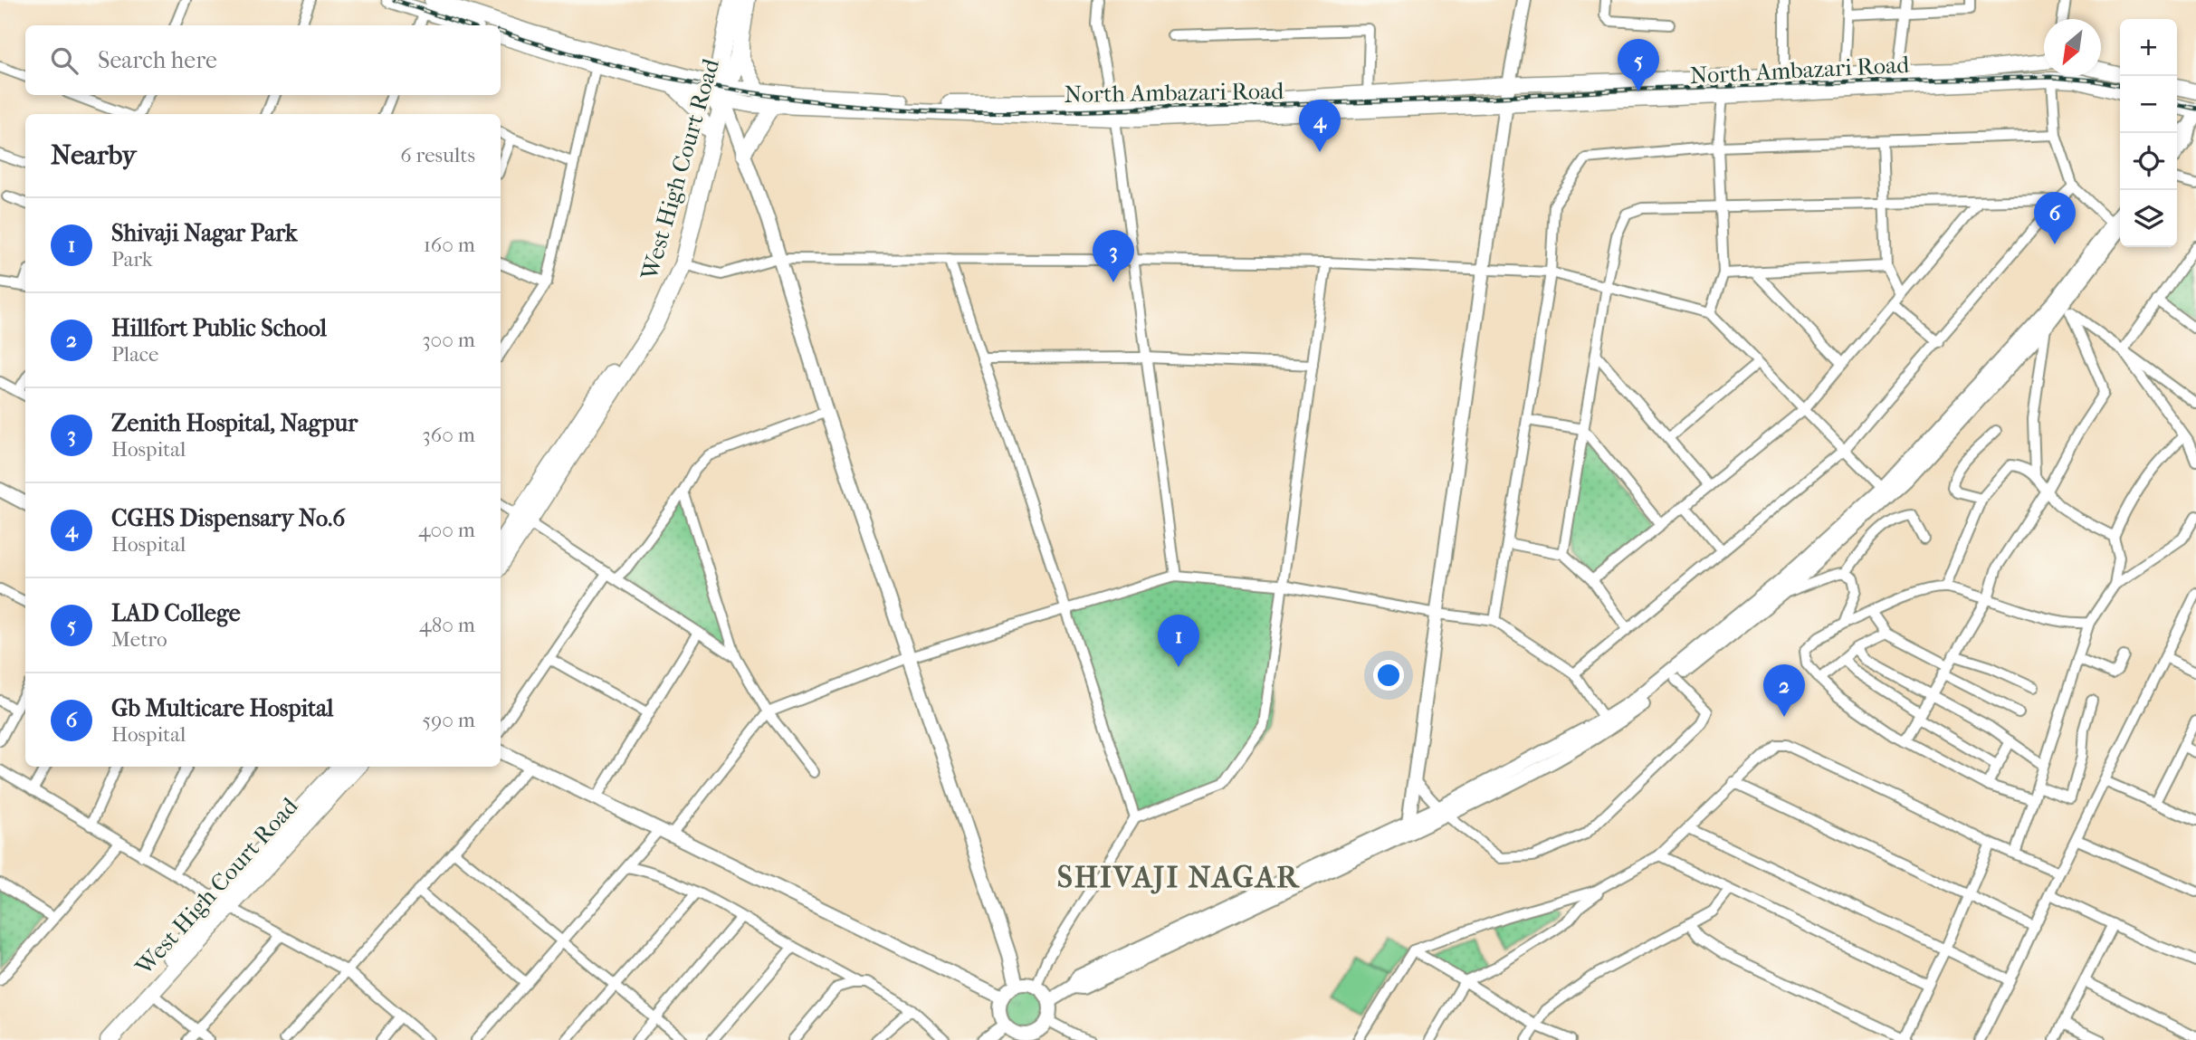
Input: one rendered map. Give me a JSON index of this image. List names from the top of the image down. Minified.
{"streets":{"main road":["North Ambazari Road","West High Court Road"]},"crossings":[["North Ambazari Road","West High Court Road"]],"districts":["SHIVAJI NAGAR"],"north":"bottom left","page":{"map_buttons":["+","−"],"search":"Search here","pins":["5","4","6","3","1","2"],"heading":["Nearby","6 results"],"list":[{"mark":"1","name":"Shivaji Nagar Park","note":"Park","value":"160 m"},{"mark":"2","name":"Hillfort Public School","note":"Place","value":"300 m"},{"mark":"3","name":"Zenith Hospital, Nagpur","note":"Hospital","value":"360 m"},{"mark":"4","name":"CGHS Dispensary No.6","note":"Hospital","value":"400 m"},{"mark":"5","name":"LAD College","note":"Metro","value":"480 m"},{"mark":"6","name":"Gb Multicare Hospital","note":"Hospital","value":"590 m"}]}}
